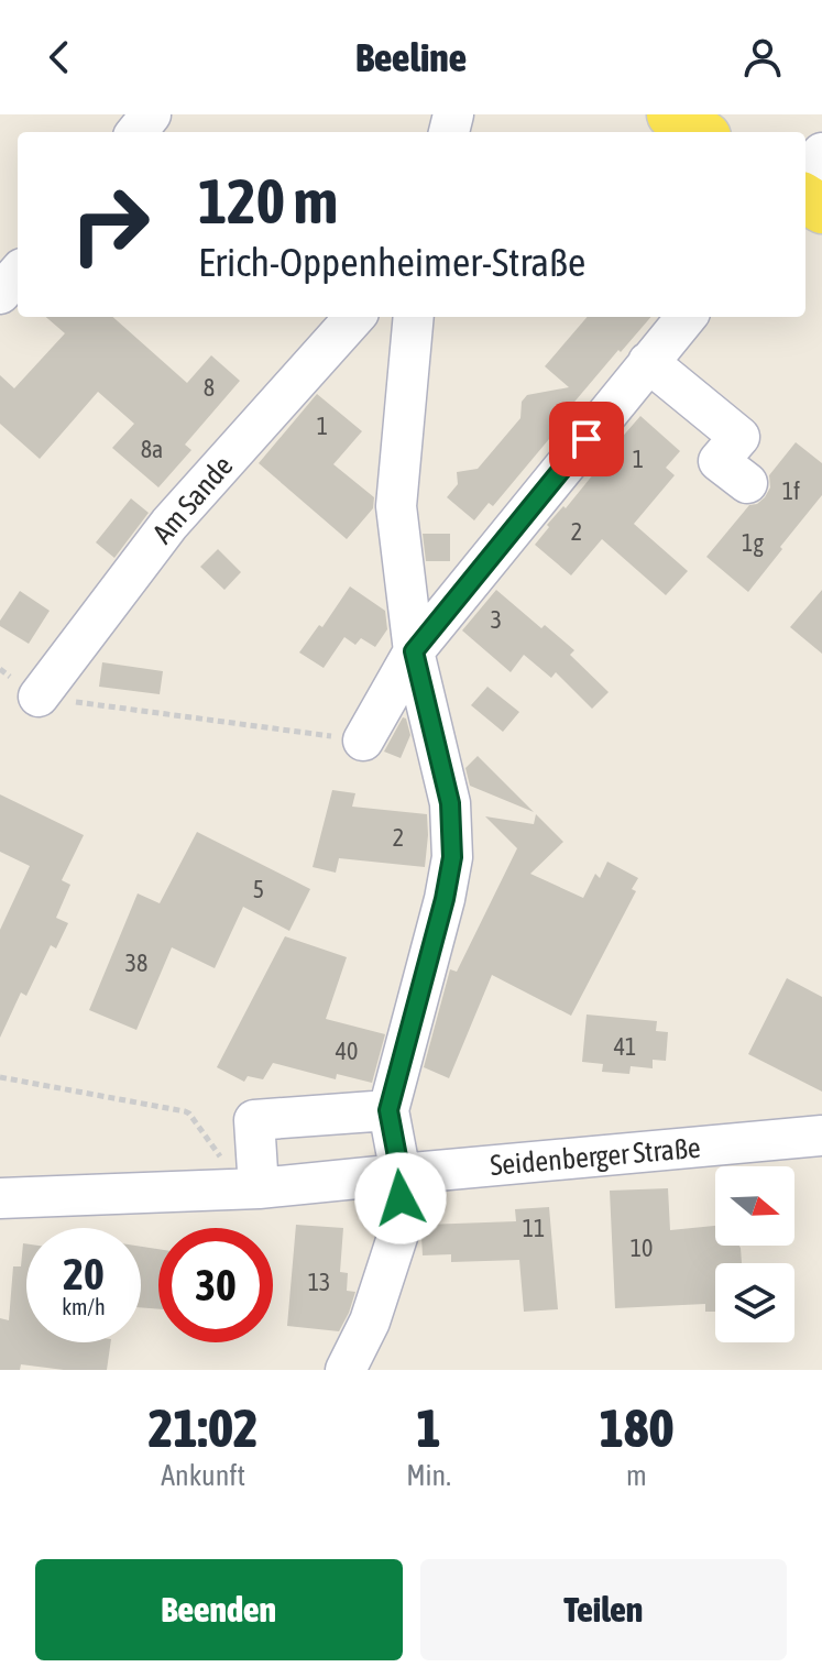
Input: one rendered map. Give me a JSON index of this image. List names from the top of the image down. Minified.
{"streets":{"street":["Am Sande","Seidenberger Straße"]},"house_numbers":["8","1","8a","1","1f","2","1g","3","2","5","38","41","40","11","10","13"],"north":"right","page":{"header":"Beeline","turn":["120 m","Erich-Oppenheimer-Straße"],"speed":"20 km/h","limit":"30","eta":["21:02","Ankunft","1","Min.","180","m"],"buttons":["Beenden","Teilen"]}}
